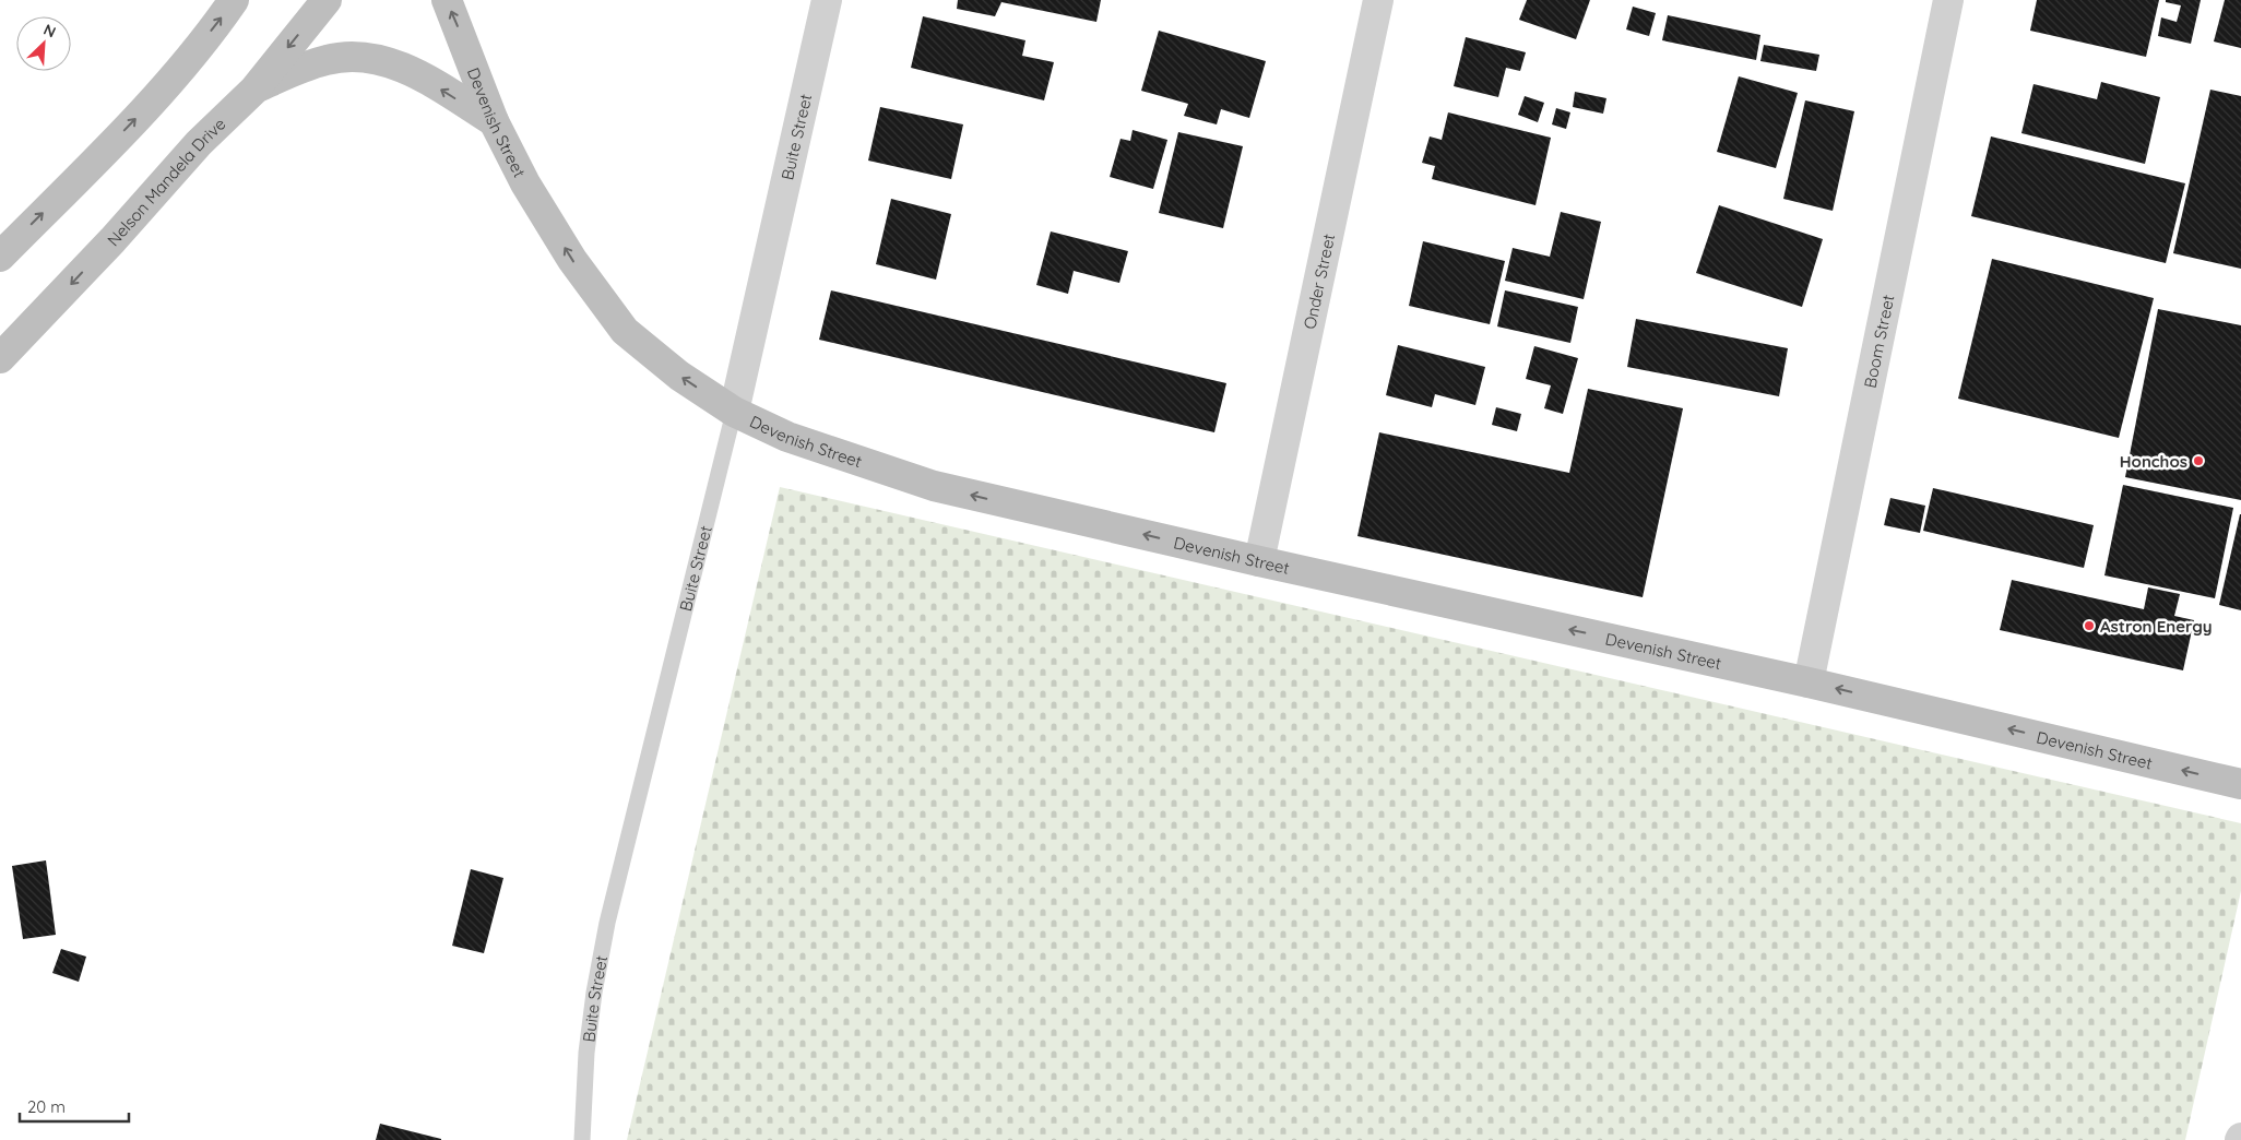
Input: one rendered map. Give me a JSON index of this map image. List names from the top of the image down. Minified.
{"streets":{"main road":["Devenish Street","Nelson Mandela Drive"],"street":["Buite Street","Onder Street","Boom Street"]},"crossings":[["Devenish Street","Buite Street"],["Devenish Street","Onder Street"],["Devenish Street","Boom Street"]],"one_way":["Devenish Street"],"places":["Honchos","Astron Energy"],"scale_bar":"20 m","north":"top right"}
